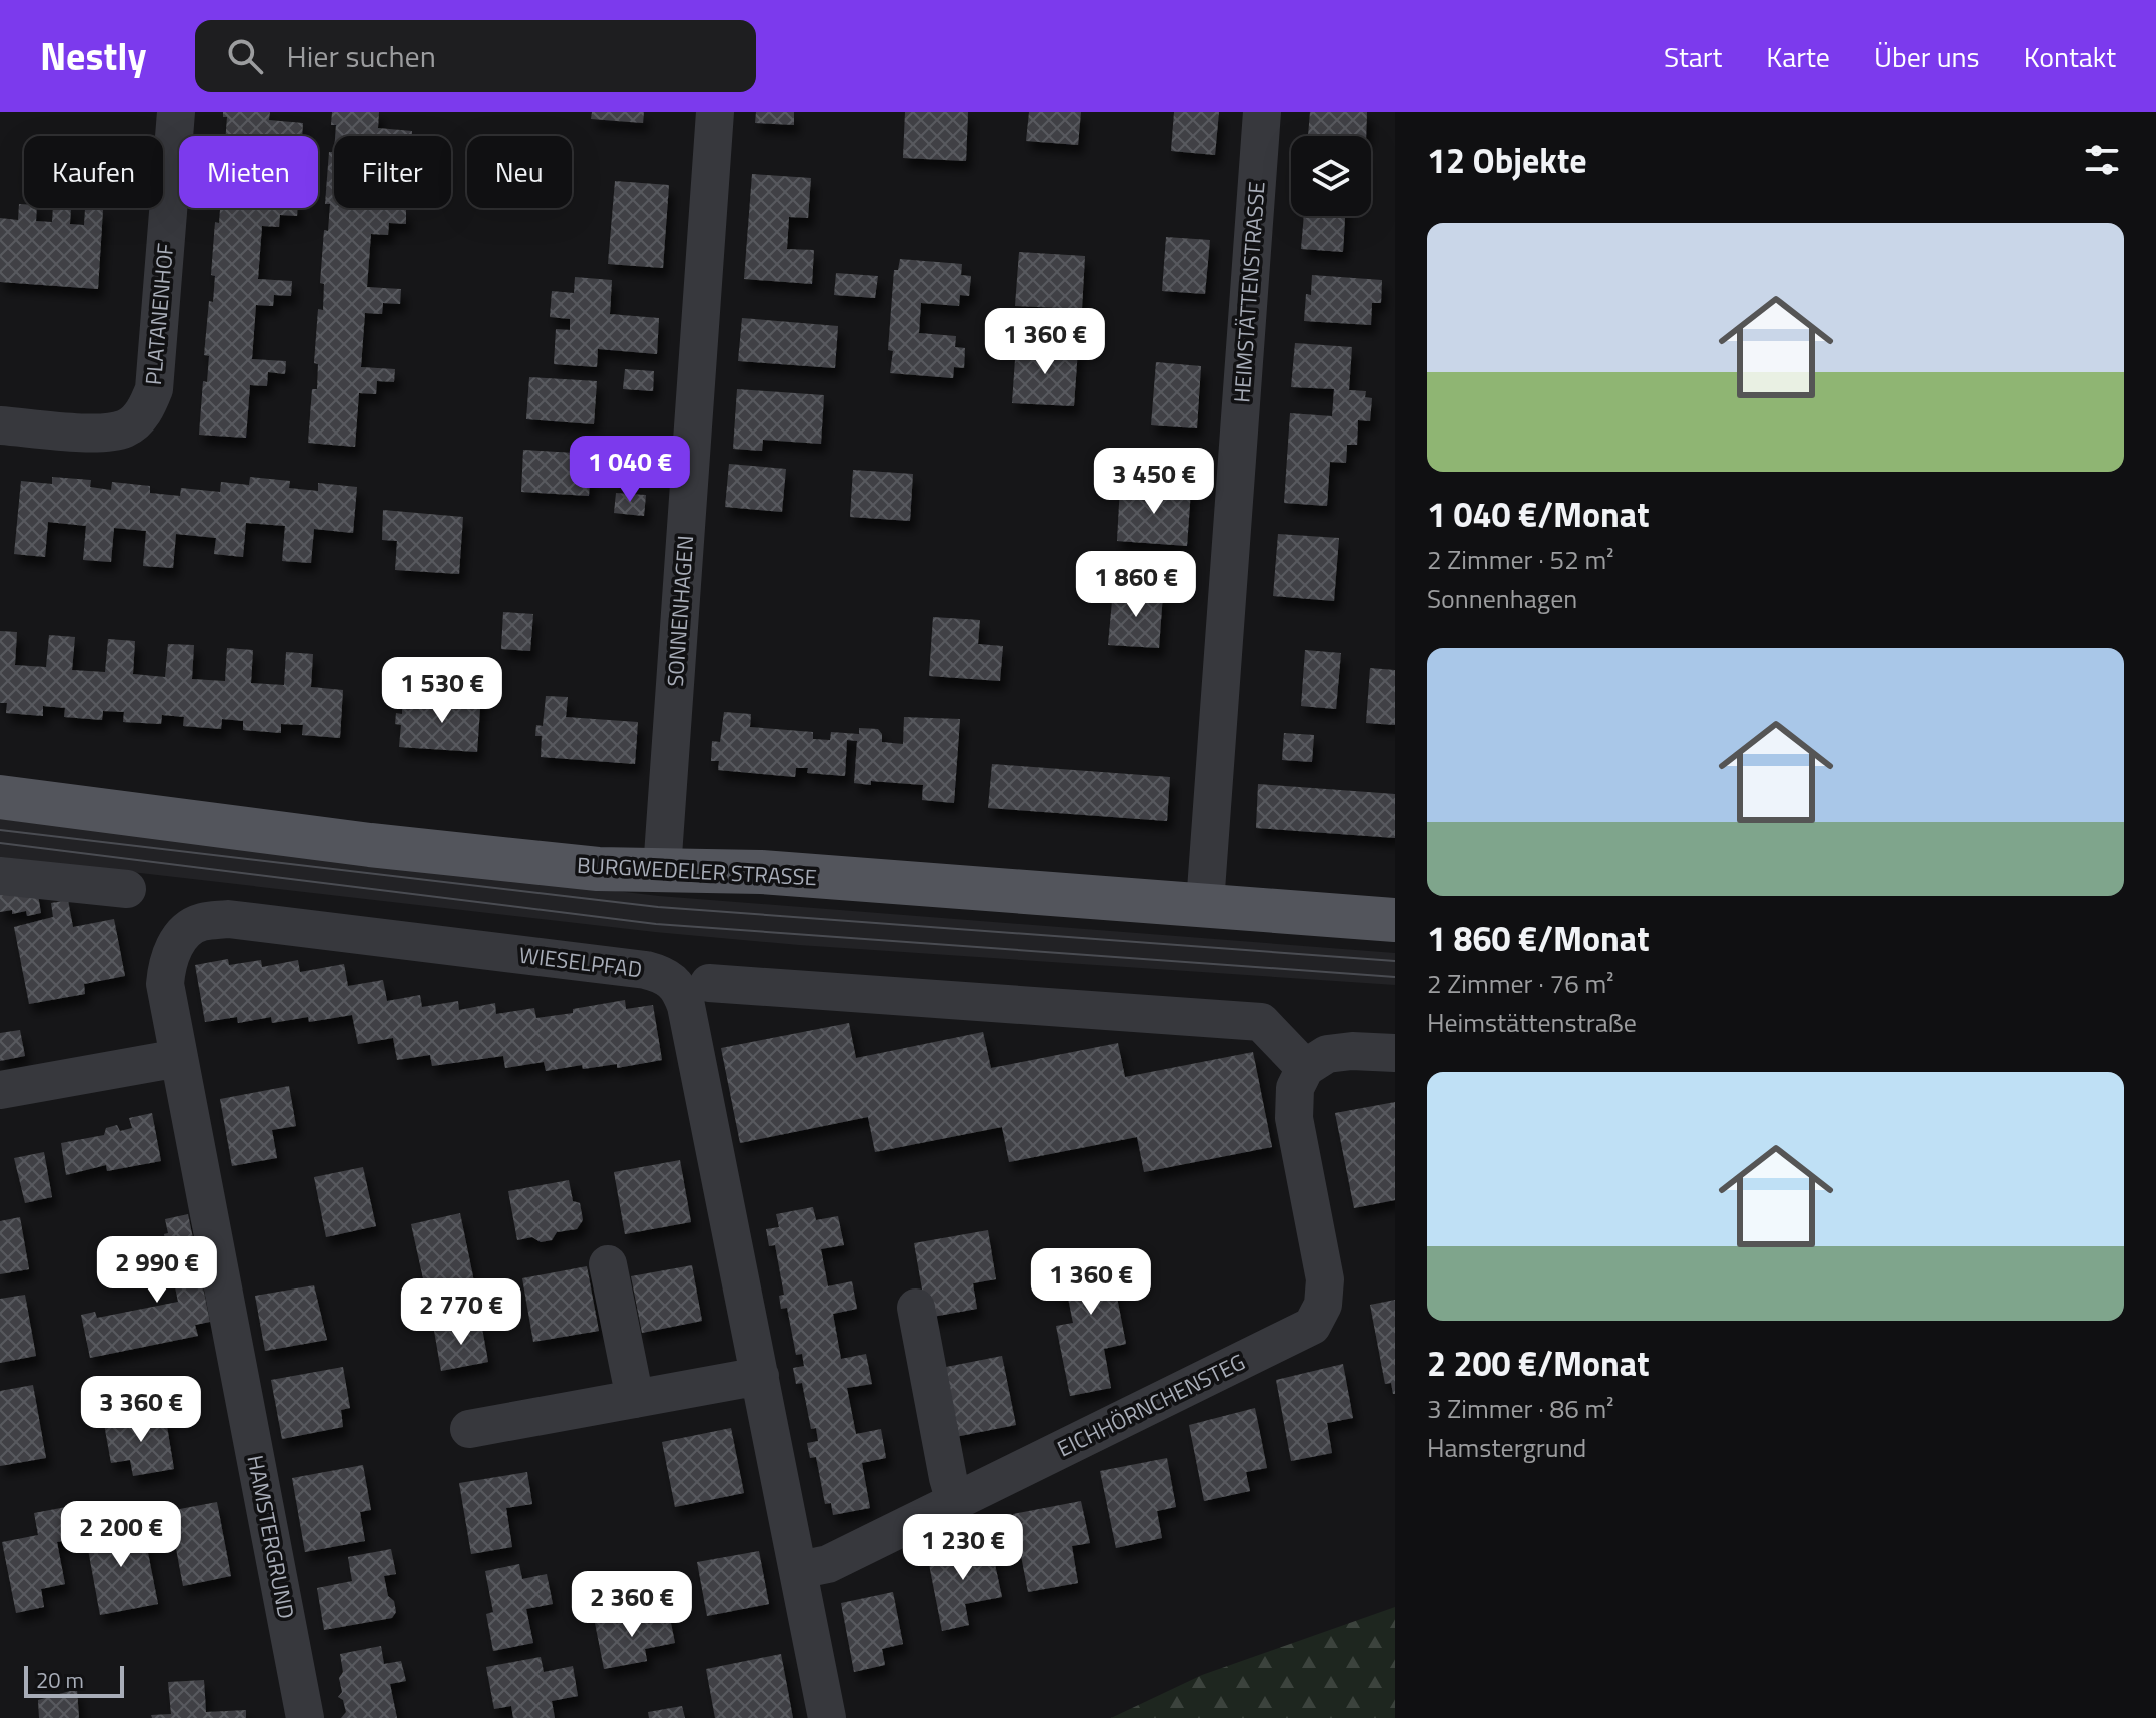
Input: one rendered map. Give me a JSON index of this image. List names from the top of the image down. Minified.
{"streets":{"main road":["BURGWEDELER STRASSE"],"street":["HEIMSTÄTTENSTRASSE","PLATANENHOF","SONNENHAGEN","WIESELPFAD","EICHHÖRNCHENSTEG","HAMSTERGRUND"]},"crossings":[["HEIMSTÄTTENSTRASSE","BURGWEDELER STRASSE"],["SONNENHAGEN","BURGWEDELER STRASSE"],["WIESELPFAD","EICHHÖRNCHENSTEG"],["WIESELPFAD","HAMSTERGRUND"]],"scale_bar":"20 m","page":{"header":"Nestly","search":"Hier suchen","nav":["Start","Karte","Über uns","Kontakt"],"heading":"12 Objekte","chip":["Kaufen","Mieten","Filter","Neu"],"list":[{"name":"1 040 €/Monat","note":"2 Zimmer · 52 m² · Sonnenhagen"},{"name":"1 860 €/Monat","note":"2 Zimmer · 76 m² · Heimstättenstraße"},{"name":"2 200 €/Monat","note":"3 Zimmer · 86 m² · Hamstergrund"}],"price":["1 360 €","1 040 €","3 450 €","1 860 €","1 530 €","2 990 €","1 360 €","2 770 €","3 360 €","2 200 €","1 230 €","2 360 €"],"scale":"20 m"}}
